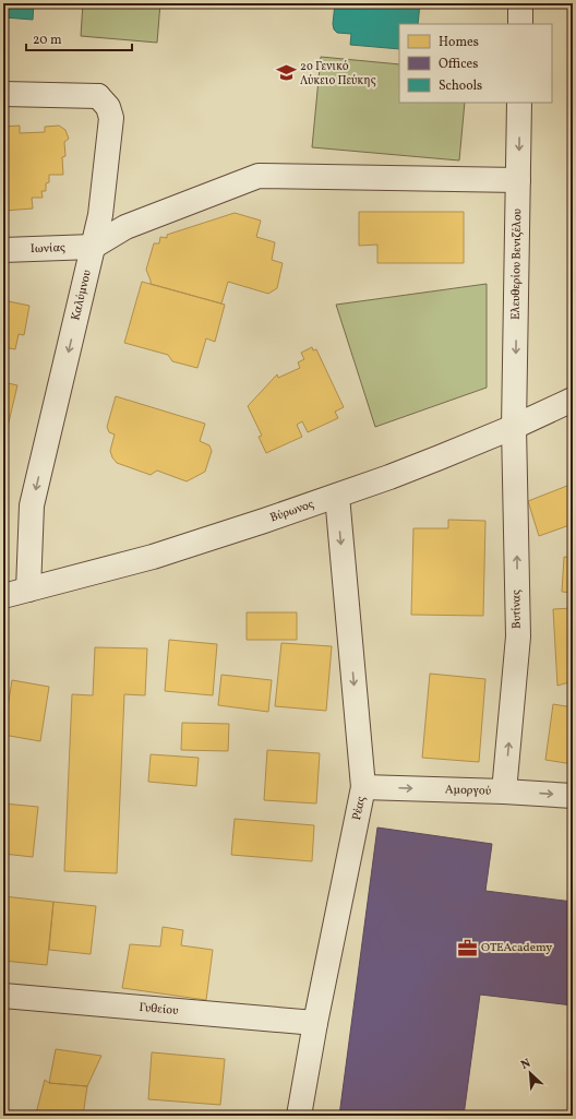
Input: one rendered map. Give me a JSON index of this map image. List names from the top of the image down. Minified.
{"streets":{"street":["Ιωνίας","Ελευθερίου Βενιζέλου","Καλύμνου","Βύρωνος","Βυτίνας","Αμοργού","Ρέας","Γυθείου"]},"crossings":[["Ιωνίας","Καλύμνου"],["Ελευθερίου Βενιζέλου","Βύρωνος"],["Ελευθερίου Βενιζέλου","Βυτίνας"],["Καλύμνου","Βύρωνος"],["Βύρωνος","Βυτίνας"],["Βύρωνος","Ρέας"],["Βυτίνας","Αμοργού"],["Αμοργού","Ρέας"],["Ρέας","Γυθείου"]],"one_way":["Ελευθερίου Βενιζέλου","Καλύμνου","Βυτίνας","Αμοργού","Ρέας"],"places":{"school or university":["2ο Γενικό Λύκειο Πεύκης"],"office":["OTEAcademy"]},"legend":["Homes","Offices","Schools"],"scale_bar":"20 m","north":"top left"}
